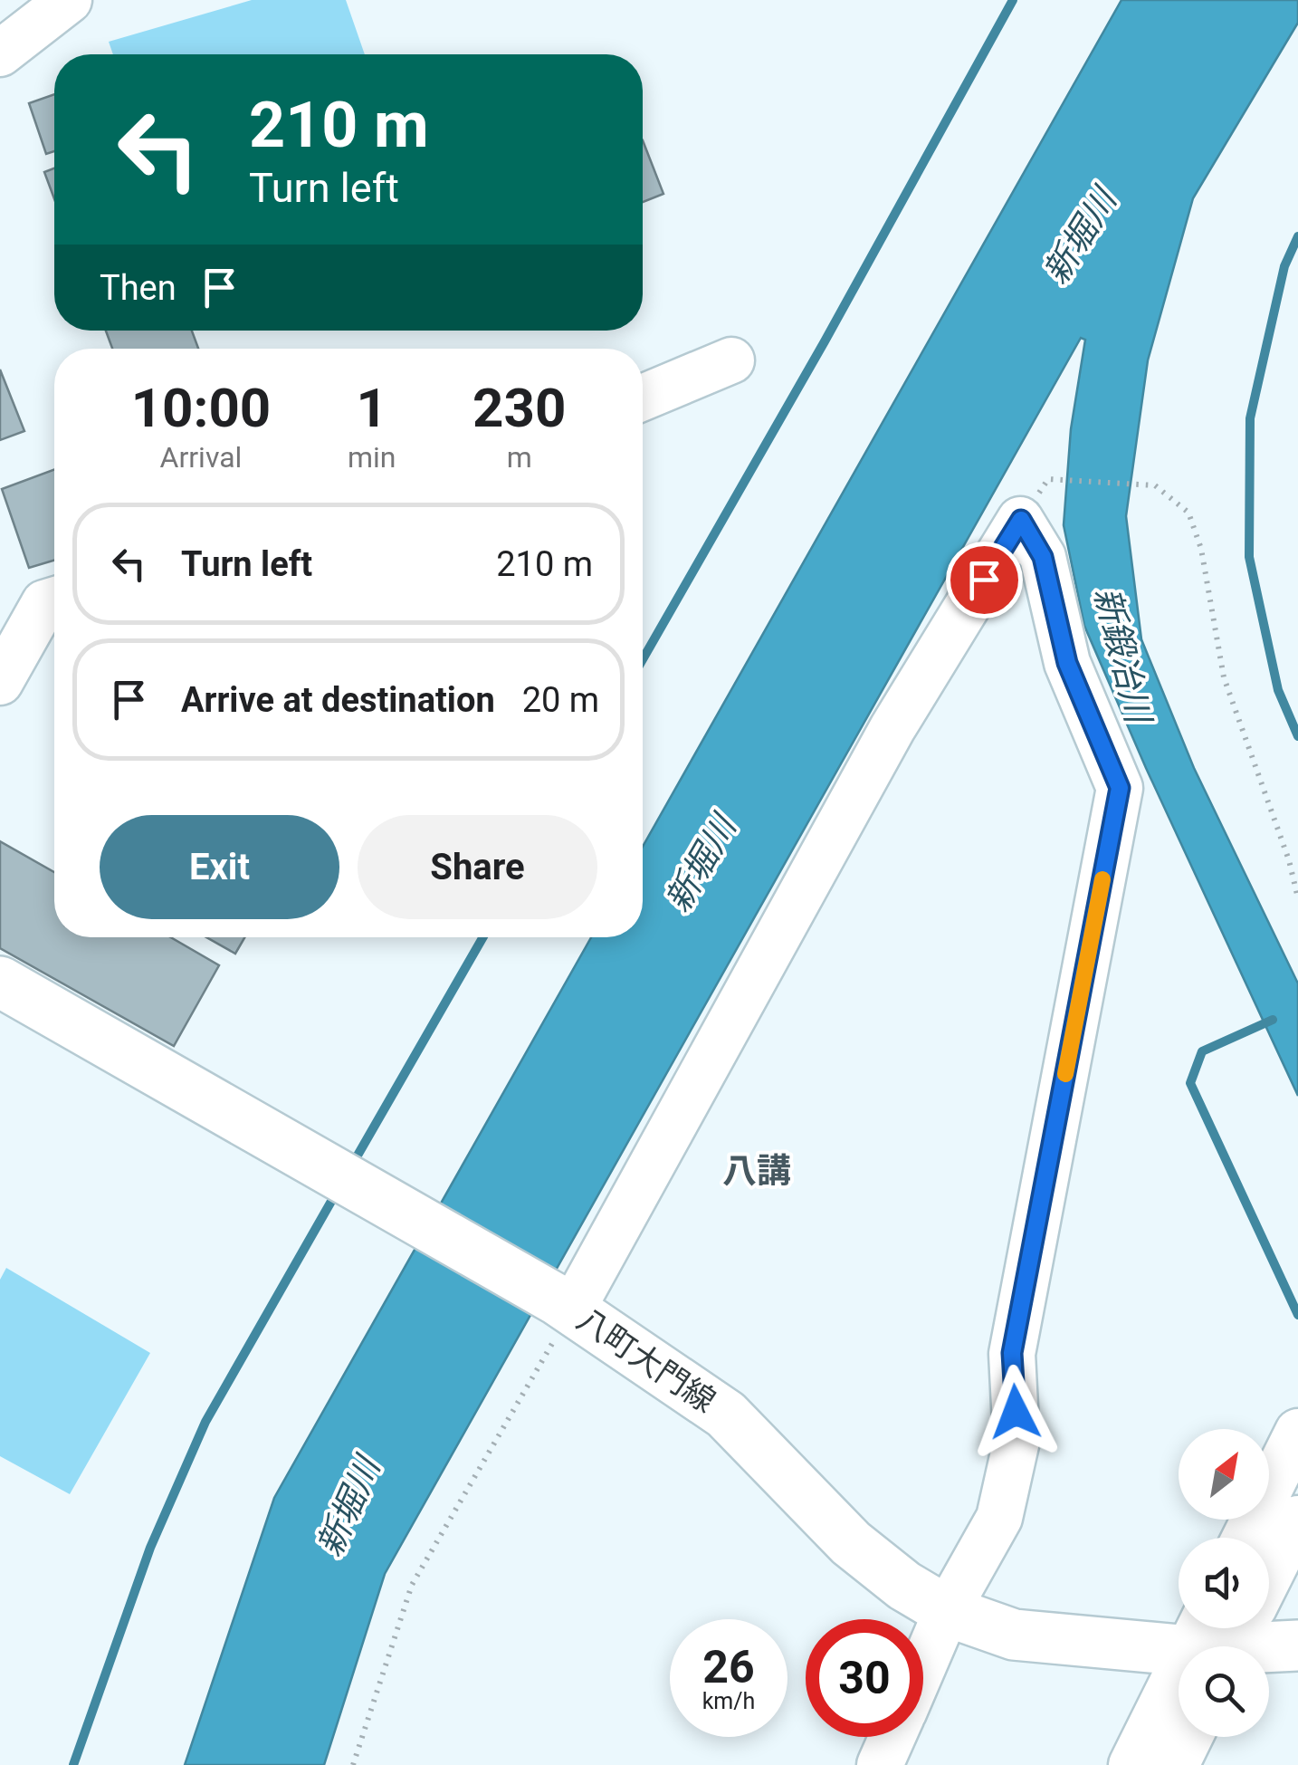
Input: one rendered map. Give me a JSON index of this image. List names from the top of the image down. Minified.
{"streets":{"main road":["八町大門線"]},"districts":["八講"],"water":["新堀川","新鍛冶川"],"north":"top right","page":{"turn":["210 m","Turn left"],"then":"Then","eta":["10:00","Arrival","1","min","230","m"],"list":[{"name":"Turn left","value":"210 m"},{"name":"Arrive at destination","value":"20 m"}],"buttons":["Exit","Share"],"speed":"26 km/h","limit":"30"}}
